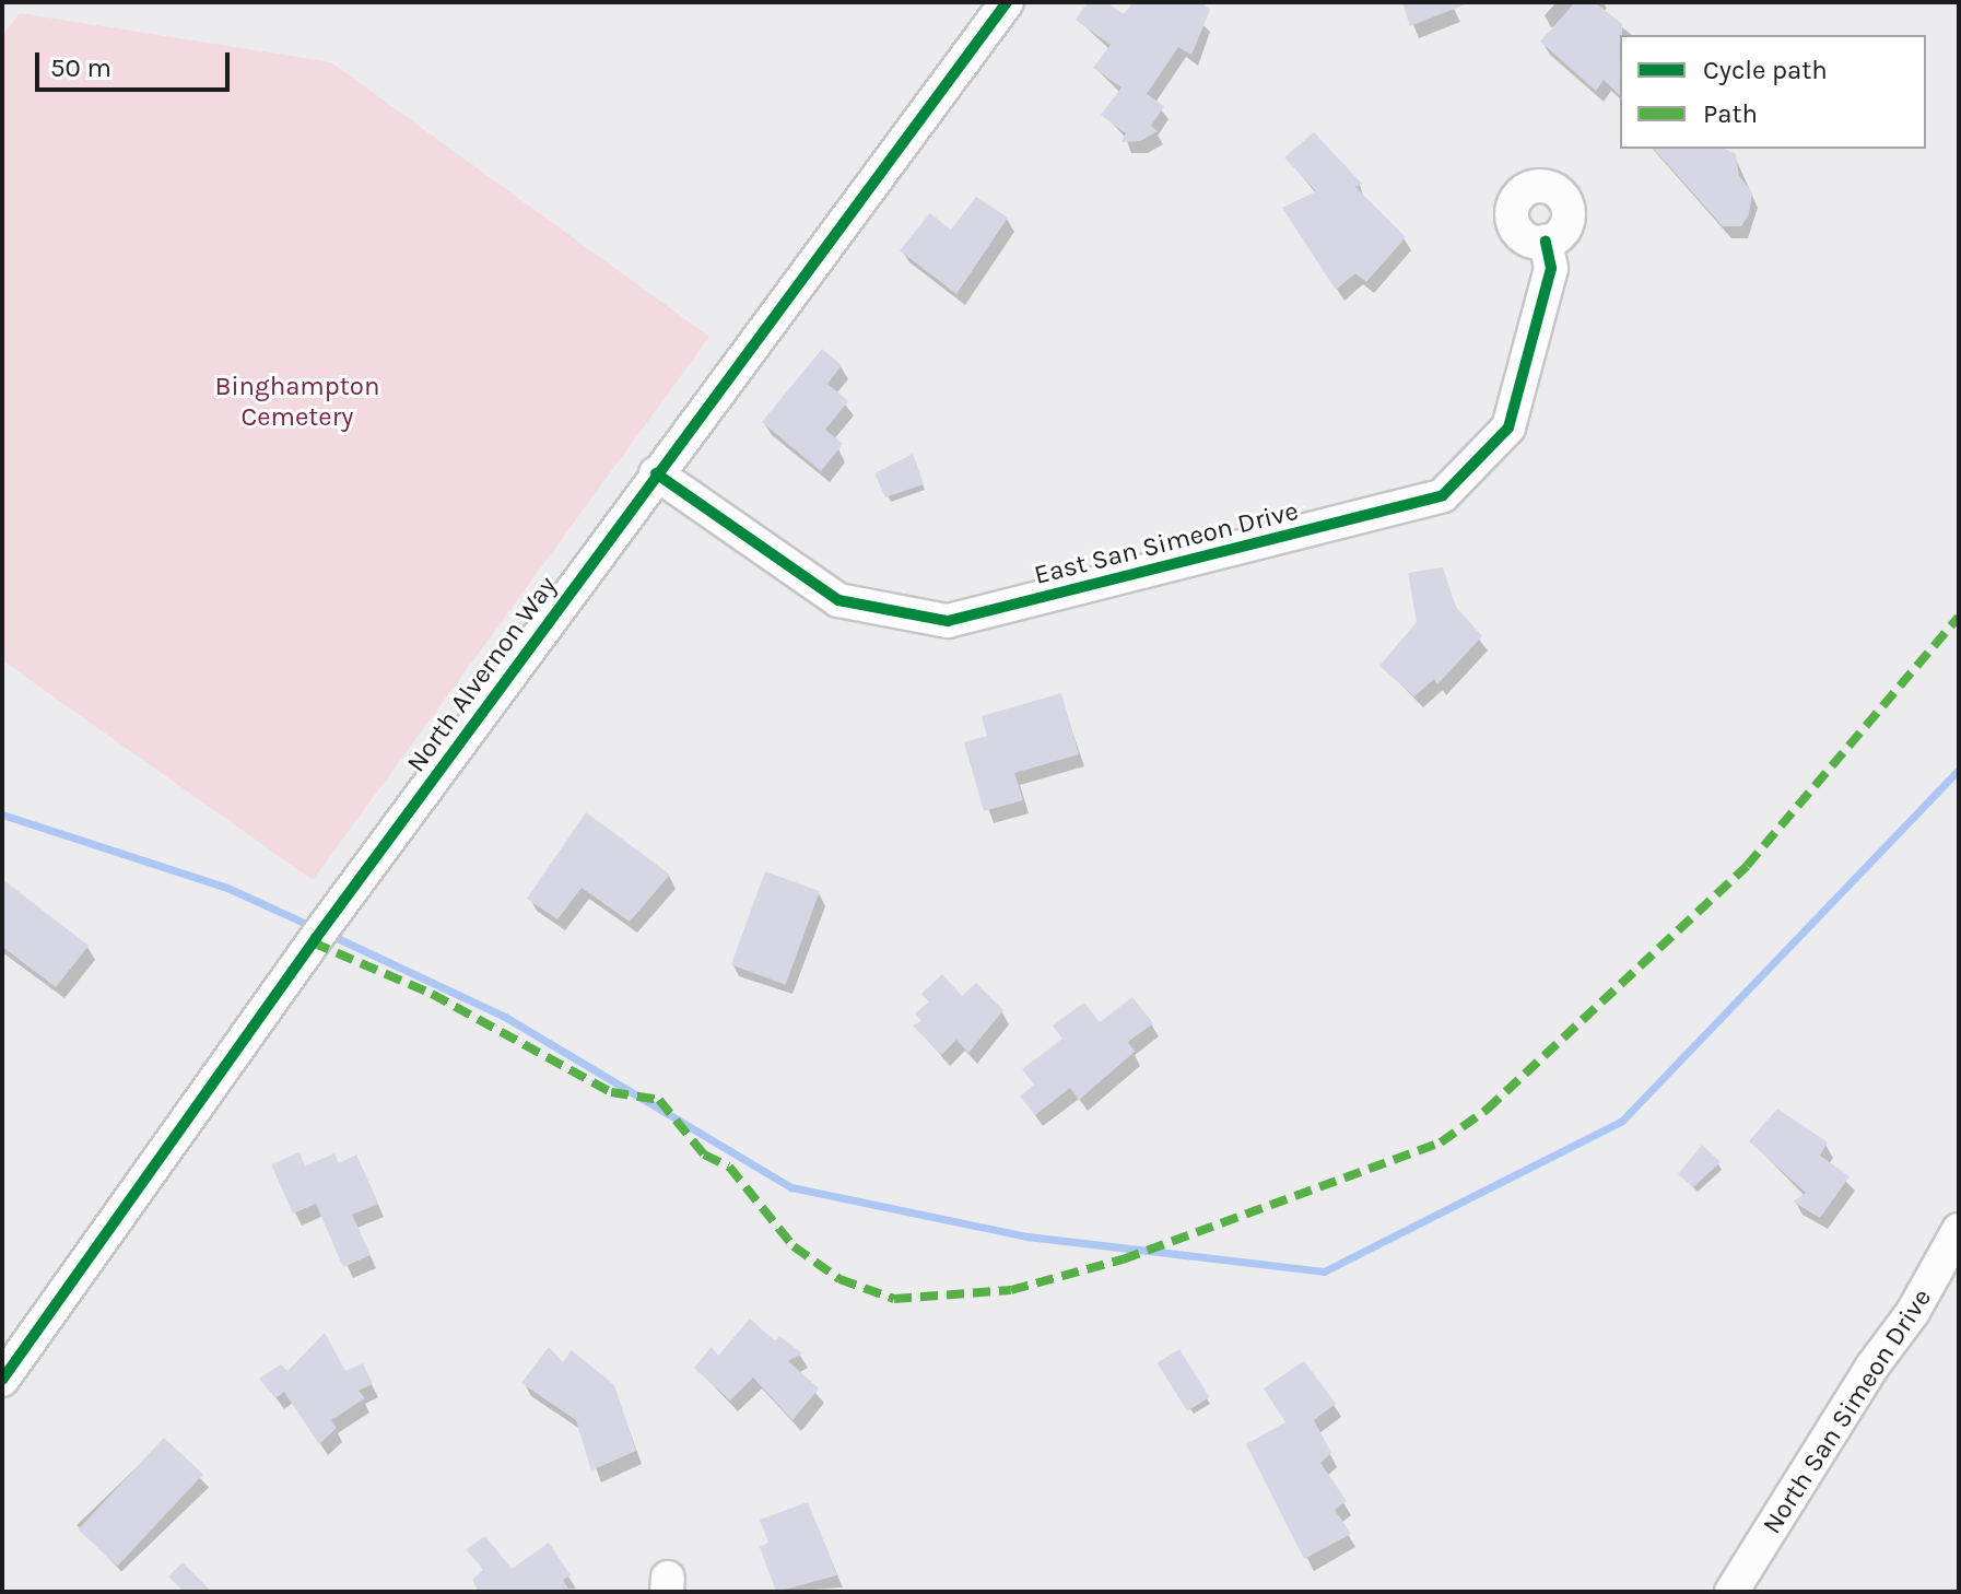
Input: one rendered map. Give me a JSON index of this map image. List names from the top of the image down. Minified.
{"streets":{"street":["East San Simeon Drive","North Alvernon Way","North San Simeon Drive"]},"crossings":[["East San Simeon Drive","North Alvernon Way"]],"parks":["Binghampton Cemetery"],"legend":["Cycle path","Path"],"scale_bar":"50 m"}
